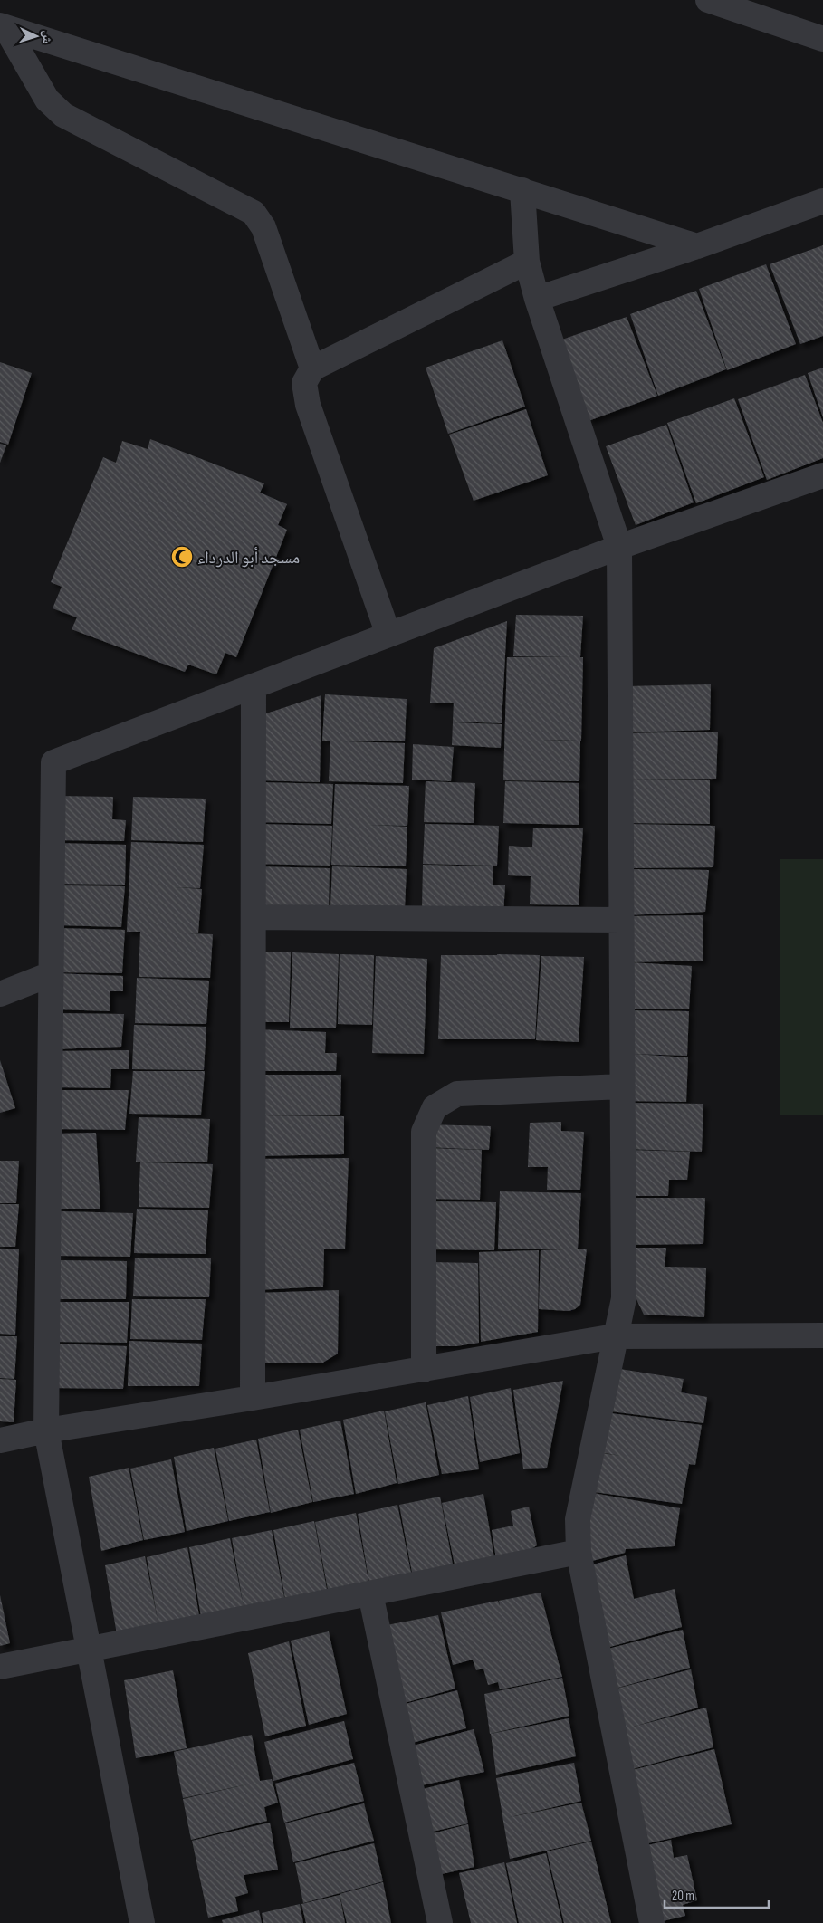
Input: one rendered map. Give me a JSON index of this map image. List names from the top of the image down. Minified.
{"places":{"mosque":["مسجد أبو الدرداء"]},"scale_bar":"20 m","north":"right"}
